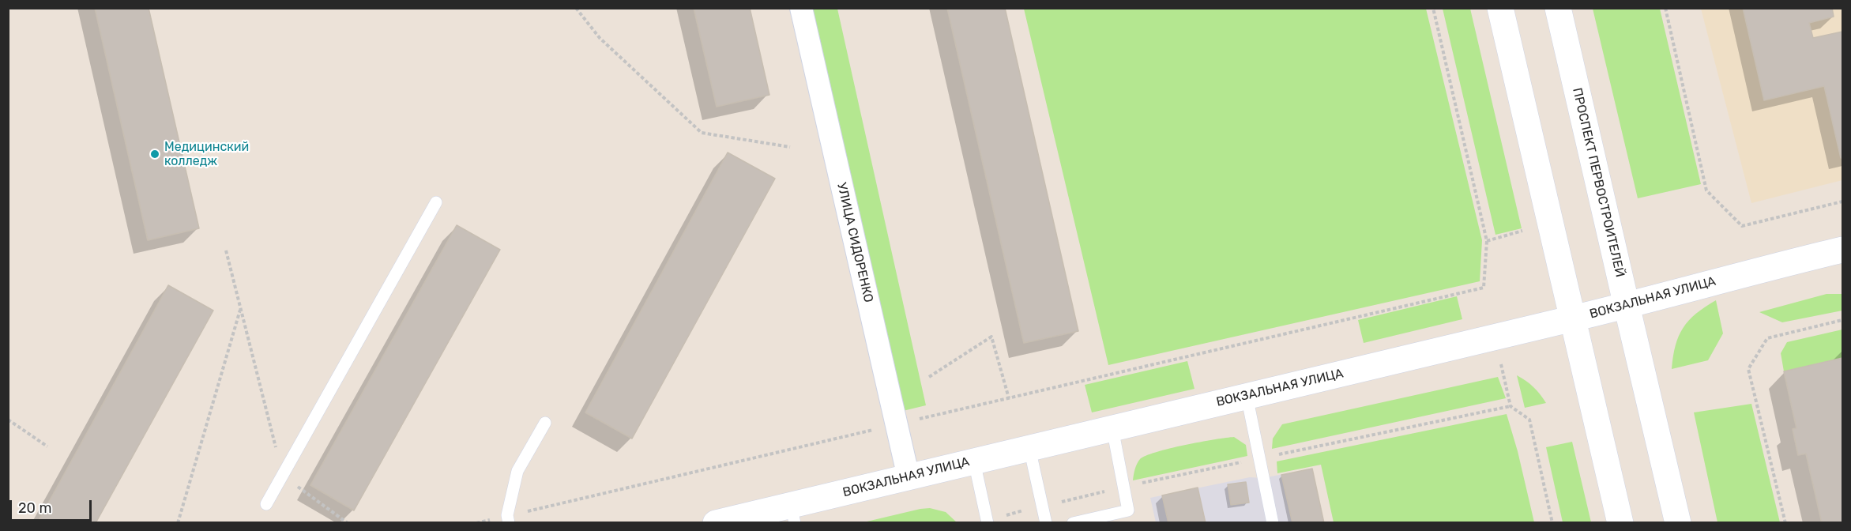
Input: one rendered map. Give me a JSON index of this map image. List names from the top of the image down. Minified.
{"streets":{"main road":["ПРОСПЕКТ ПЕРВОСТРОИТЕЛЕЙ","ВОКЗАЛЬНАЯ УЛИЦА"],"street":["УЛИЦА СИДОРЕНКО"]},"crossings":[["ПРОСПЕКТ ПЕРВОСТРОИТЕЛЕЙ","ВОКЗАЛЬНАЯ УЛИЦА"],["УЛИЦА СИДОРЕНКО","ВОКЗАЛЬНАЯ УЛИЦА"]],"places":["Медицинский колледж"],"scale_bar":"20 m"}
